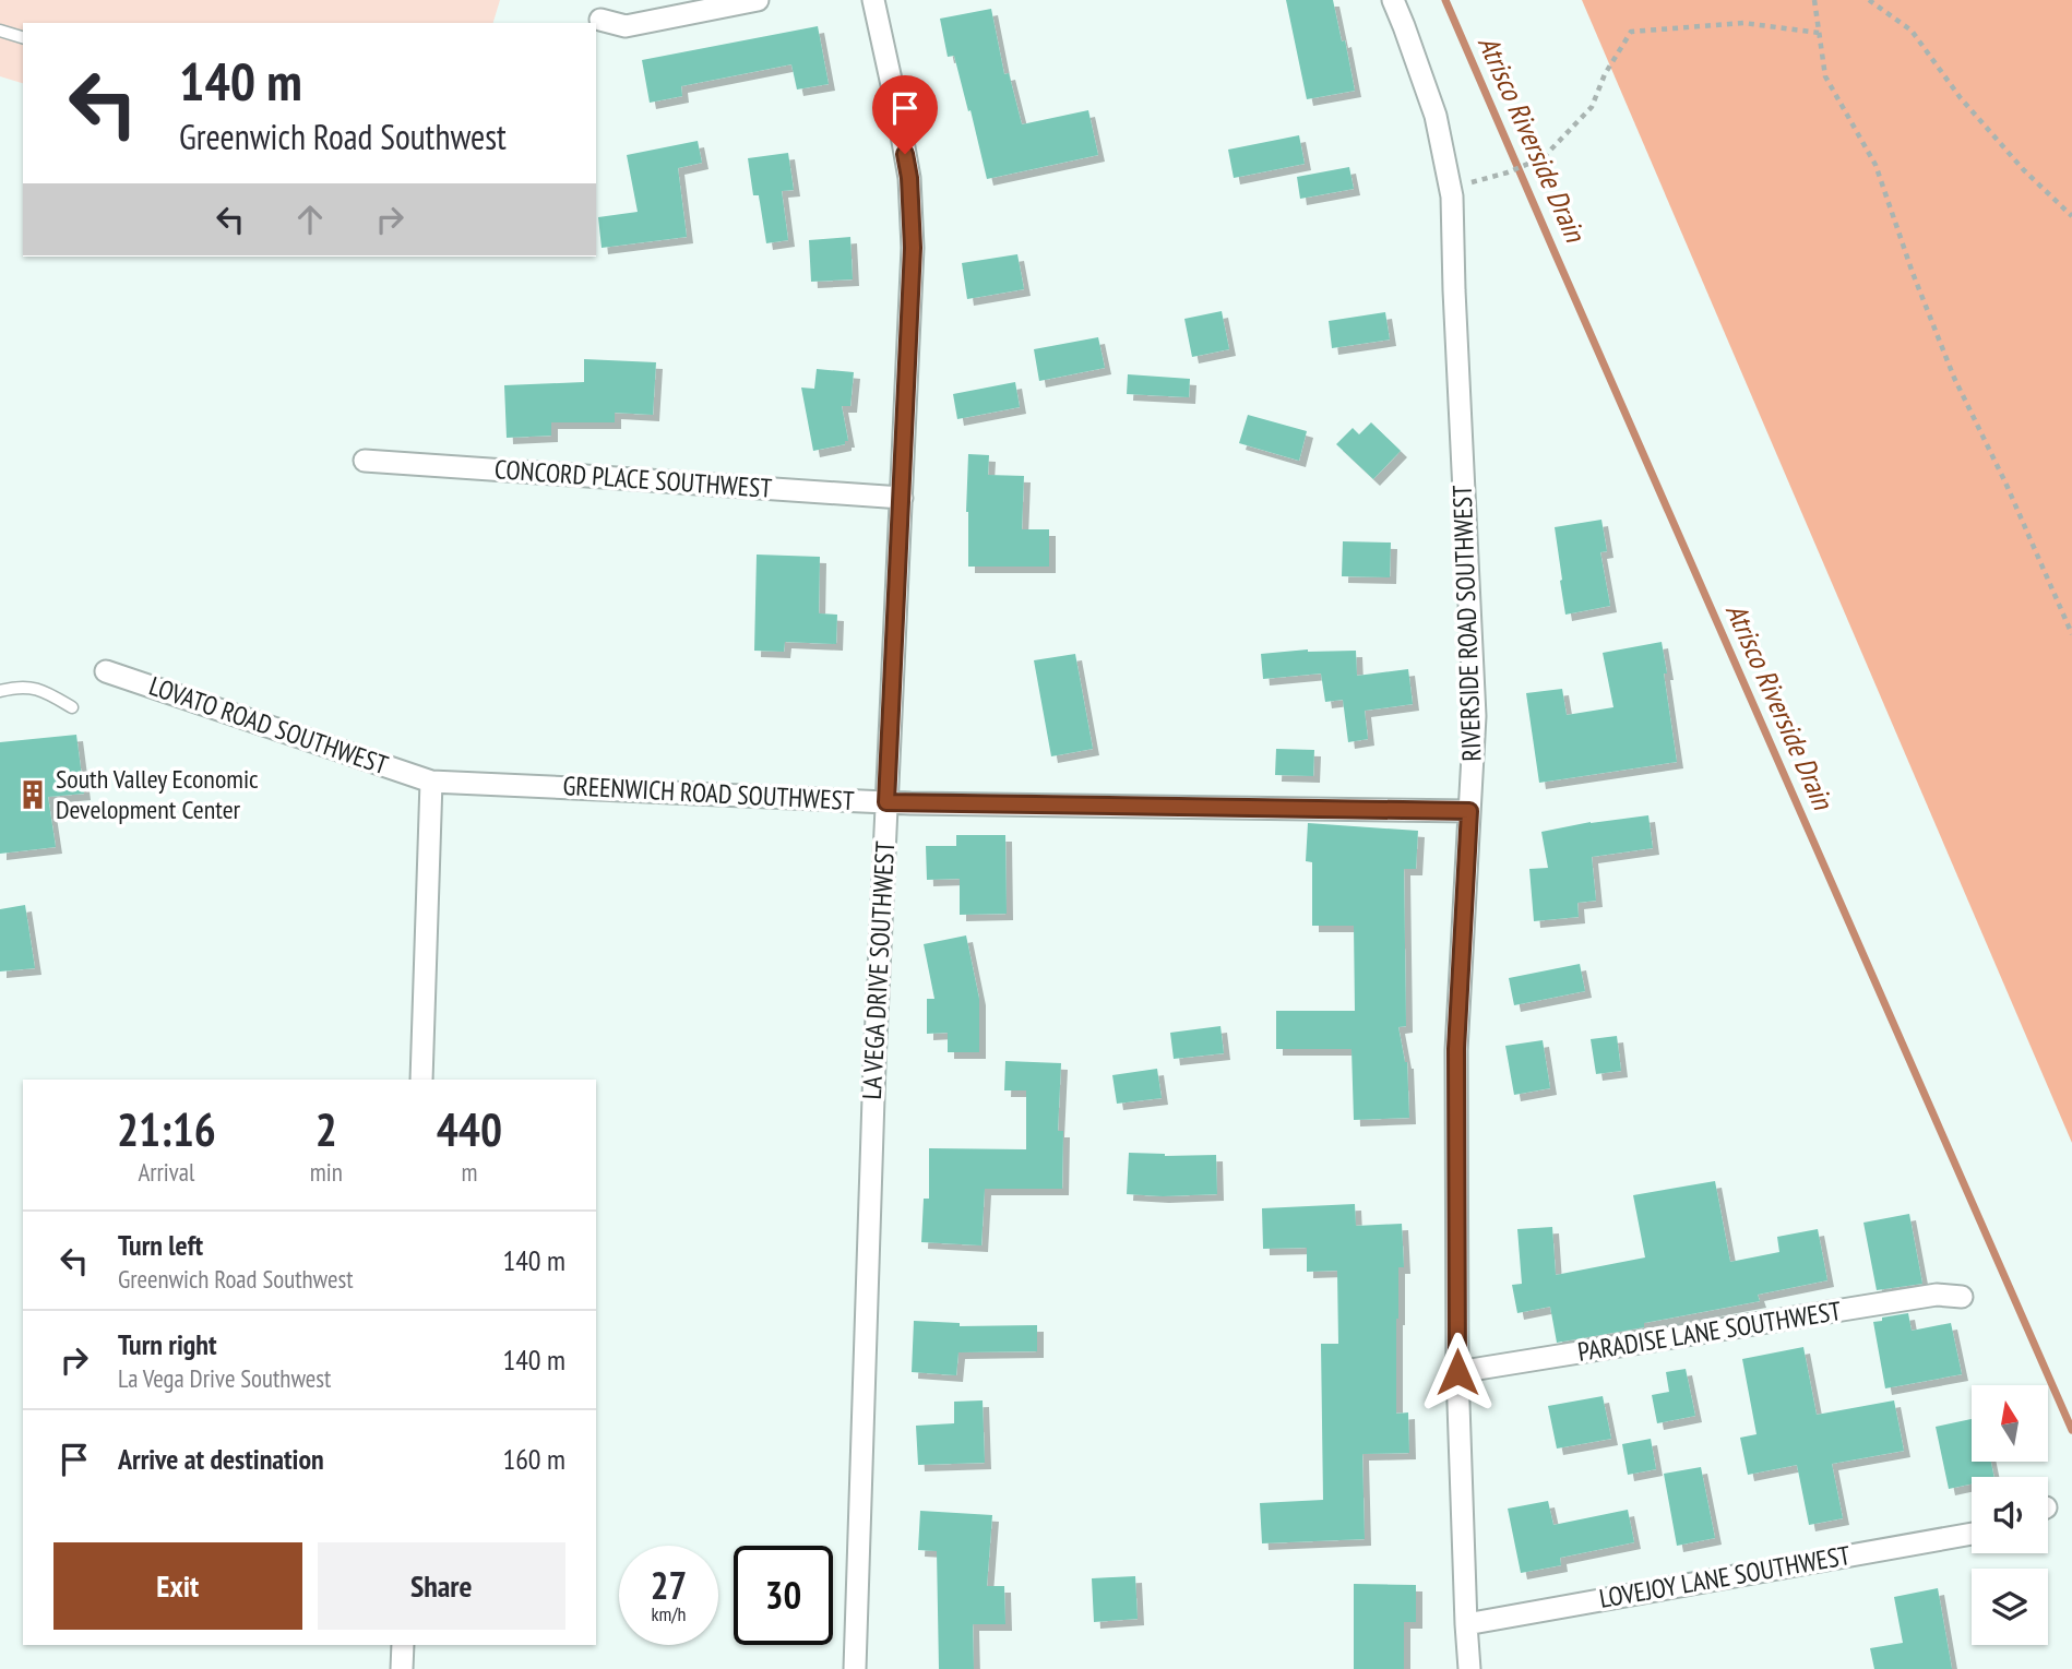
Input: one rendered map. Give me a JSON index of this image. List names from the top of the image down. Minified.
{"streets":{"street":["CONCORD PLACE SOUTHWEST","RIVERSIDE ROAD SOUTHWEST","LOVATO ROAD SOUTHWEST","GREENWICH ROAD SOUTHWEST","LA VEGA DRIVE SOUTHWEST","PARADISE LANE SOUTHWEST","LOVEJOY LANE SOUTHWEST"]},"crossings":[["CONCORD PLACE SOUTHWEST","LA VEGA DRIVE SOUTHWEST"],["RIVERSIDE ROAD SOUTHWEST","GREENWICH ROAD SOUTHWEST"],["RIVERSIDE ROAD SOUTHWEST","PARADISE LANE SOUTHWEST"],["RIVERSIDE ROAD SOUTHWEST","LOVEJOY LANE SOUTHWEST"],["LOVATO ROAD SOUTHWEST","GREENWICH ROAD SOUTHWEST"],["GREENWICH ROAD SOUTHWEST","LA VEGA DRIVE SOUTHWEST"]],"water":["Atrisco Riverside Drain"],"places":{"building":["South Valley Economic Development Center"]},"north":"top","page":{"turn":["140 m","Greenwich Road Southwest"],"eta":["21:16","Arrival","2","min","440","m"],"list":[{"name":"Turn left","note":"Greenwich Road Southwest","value":"140 m"},{"name":"Turn right","note":"La Vega Drive Southwest","value":"140 m"},{"name":"Arrive at destination","value":"160 m"}],"buttons":["Exit","Share"],"speed":"27 km/h","limit":"30"}}
